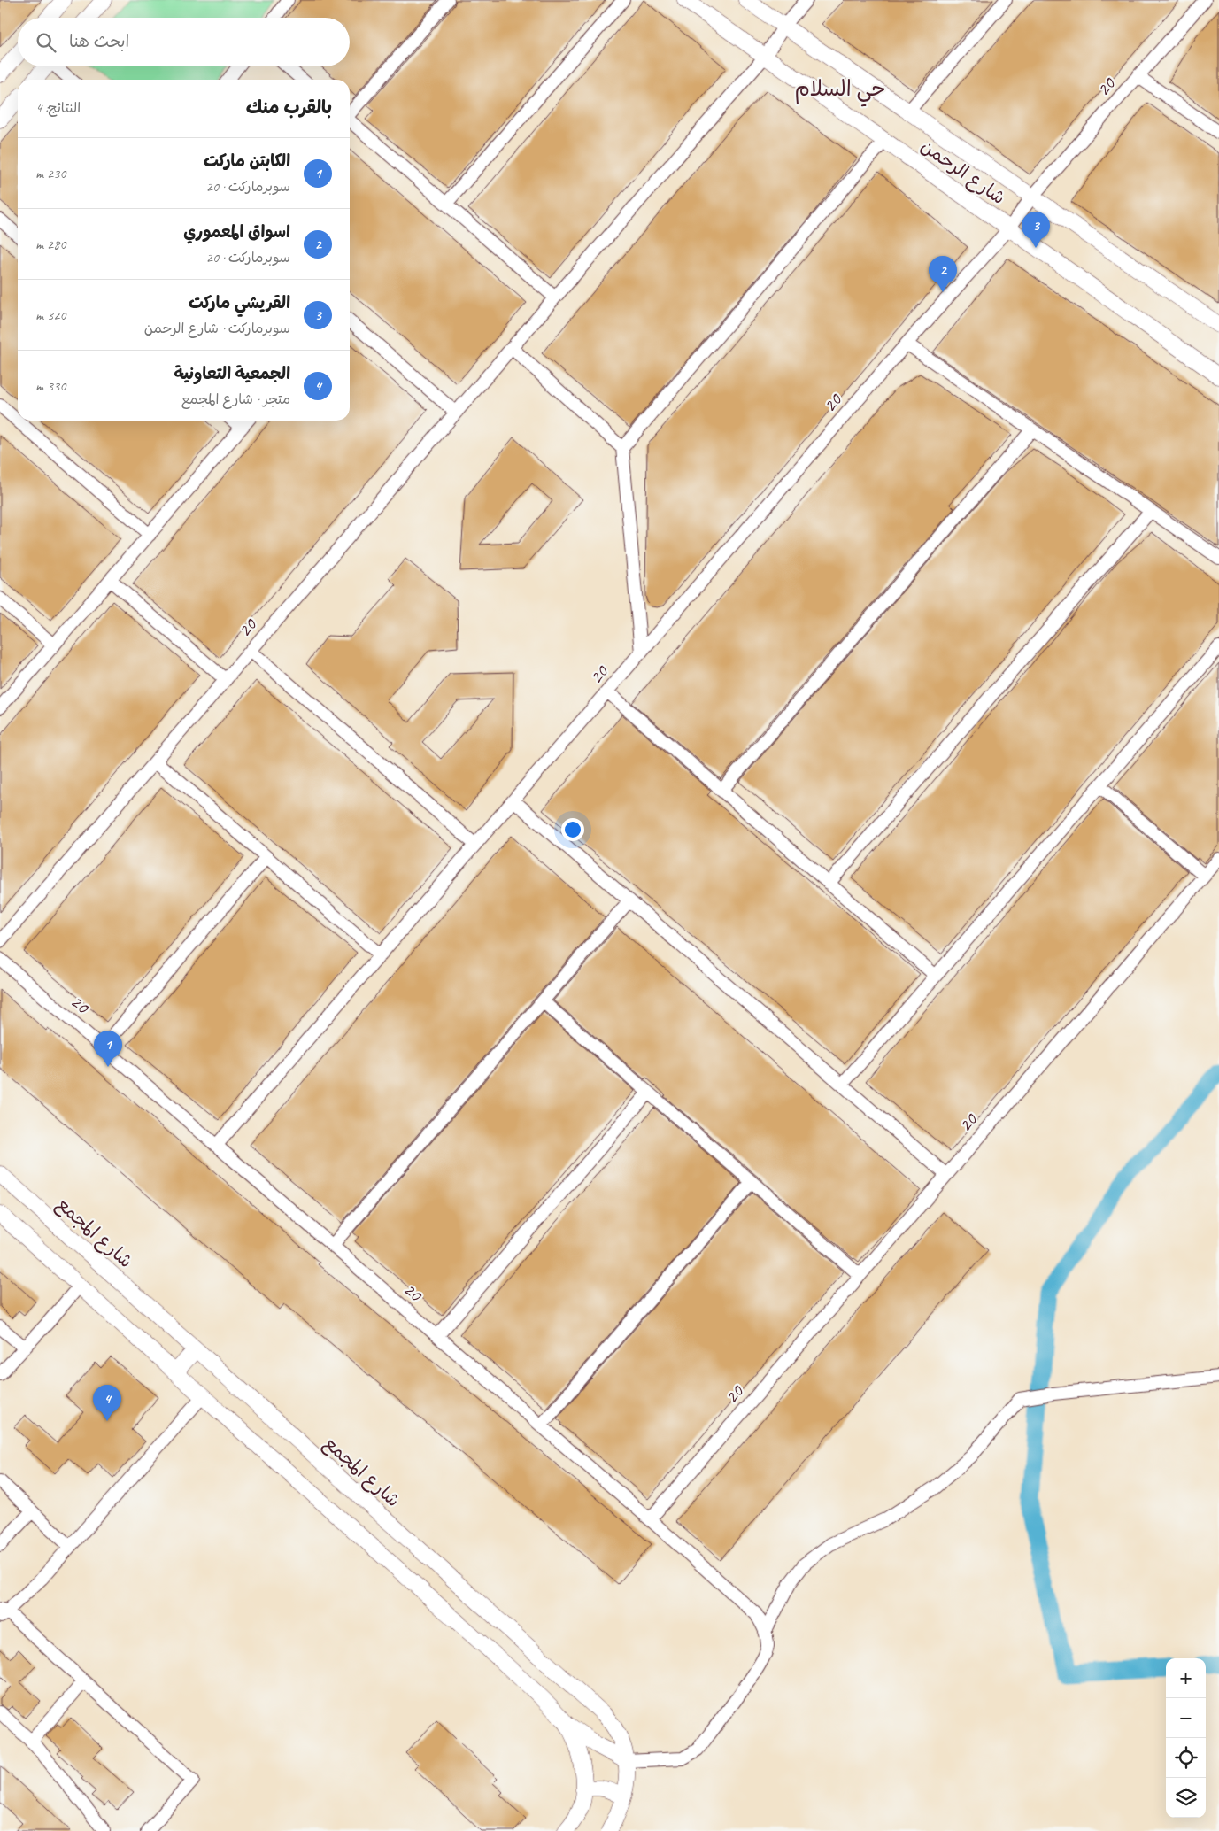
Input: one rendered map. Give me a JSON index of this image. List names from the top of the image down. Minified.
{"streets":{"street":["20","شارع الرحمن","شارع المجمع"]},"crossings":[["20","شارع الرحمن"]],"districts":["حي السلام"],"page":{"search":"ابحث هنا","heading":["بالقرب منك","النتائج: 4"],"list":[{"mark":"1","name":"الكابتن ماركت","note":"سوبرماركت · 20","value":"230 m"},{"mark":"2","name":"اسواق المعموري","note":"سوبرماركت · 20","value":"280 m"},{"mark":"3","name":"القريشي ماركت","note":"سوبرماركت · شارع الرحمن","value":"320 m"},{"mark":"4","name":"الجمعية التعاونية","note":"متجر · شارع المجمع","value":"330 m"}],"pins":["3","2","1","4"],"map_buttons":["+","−"]}}
